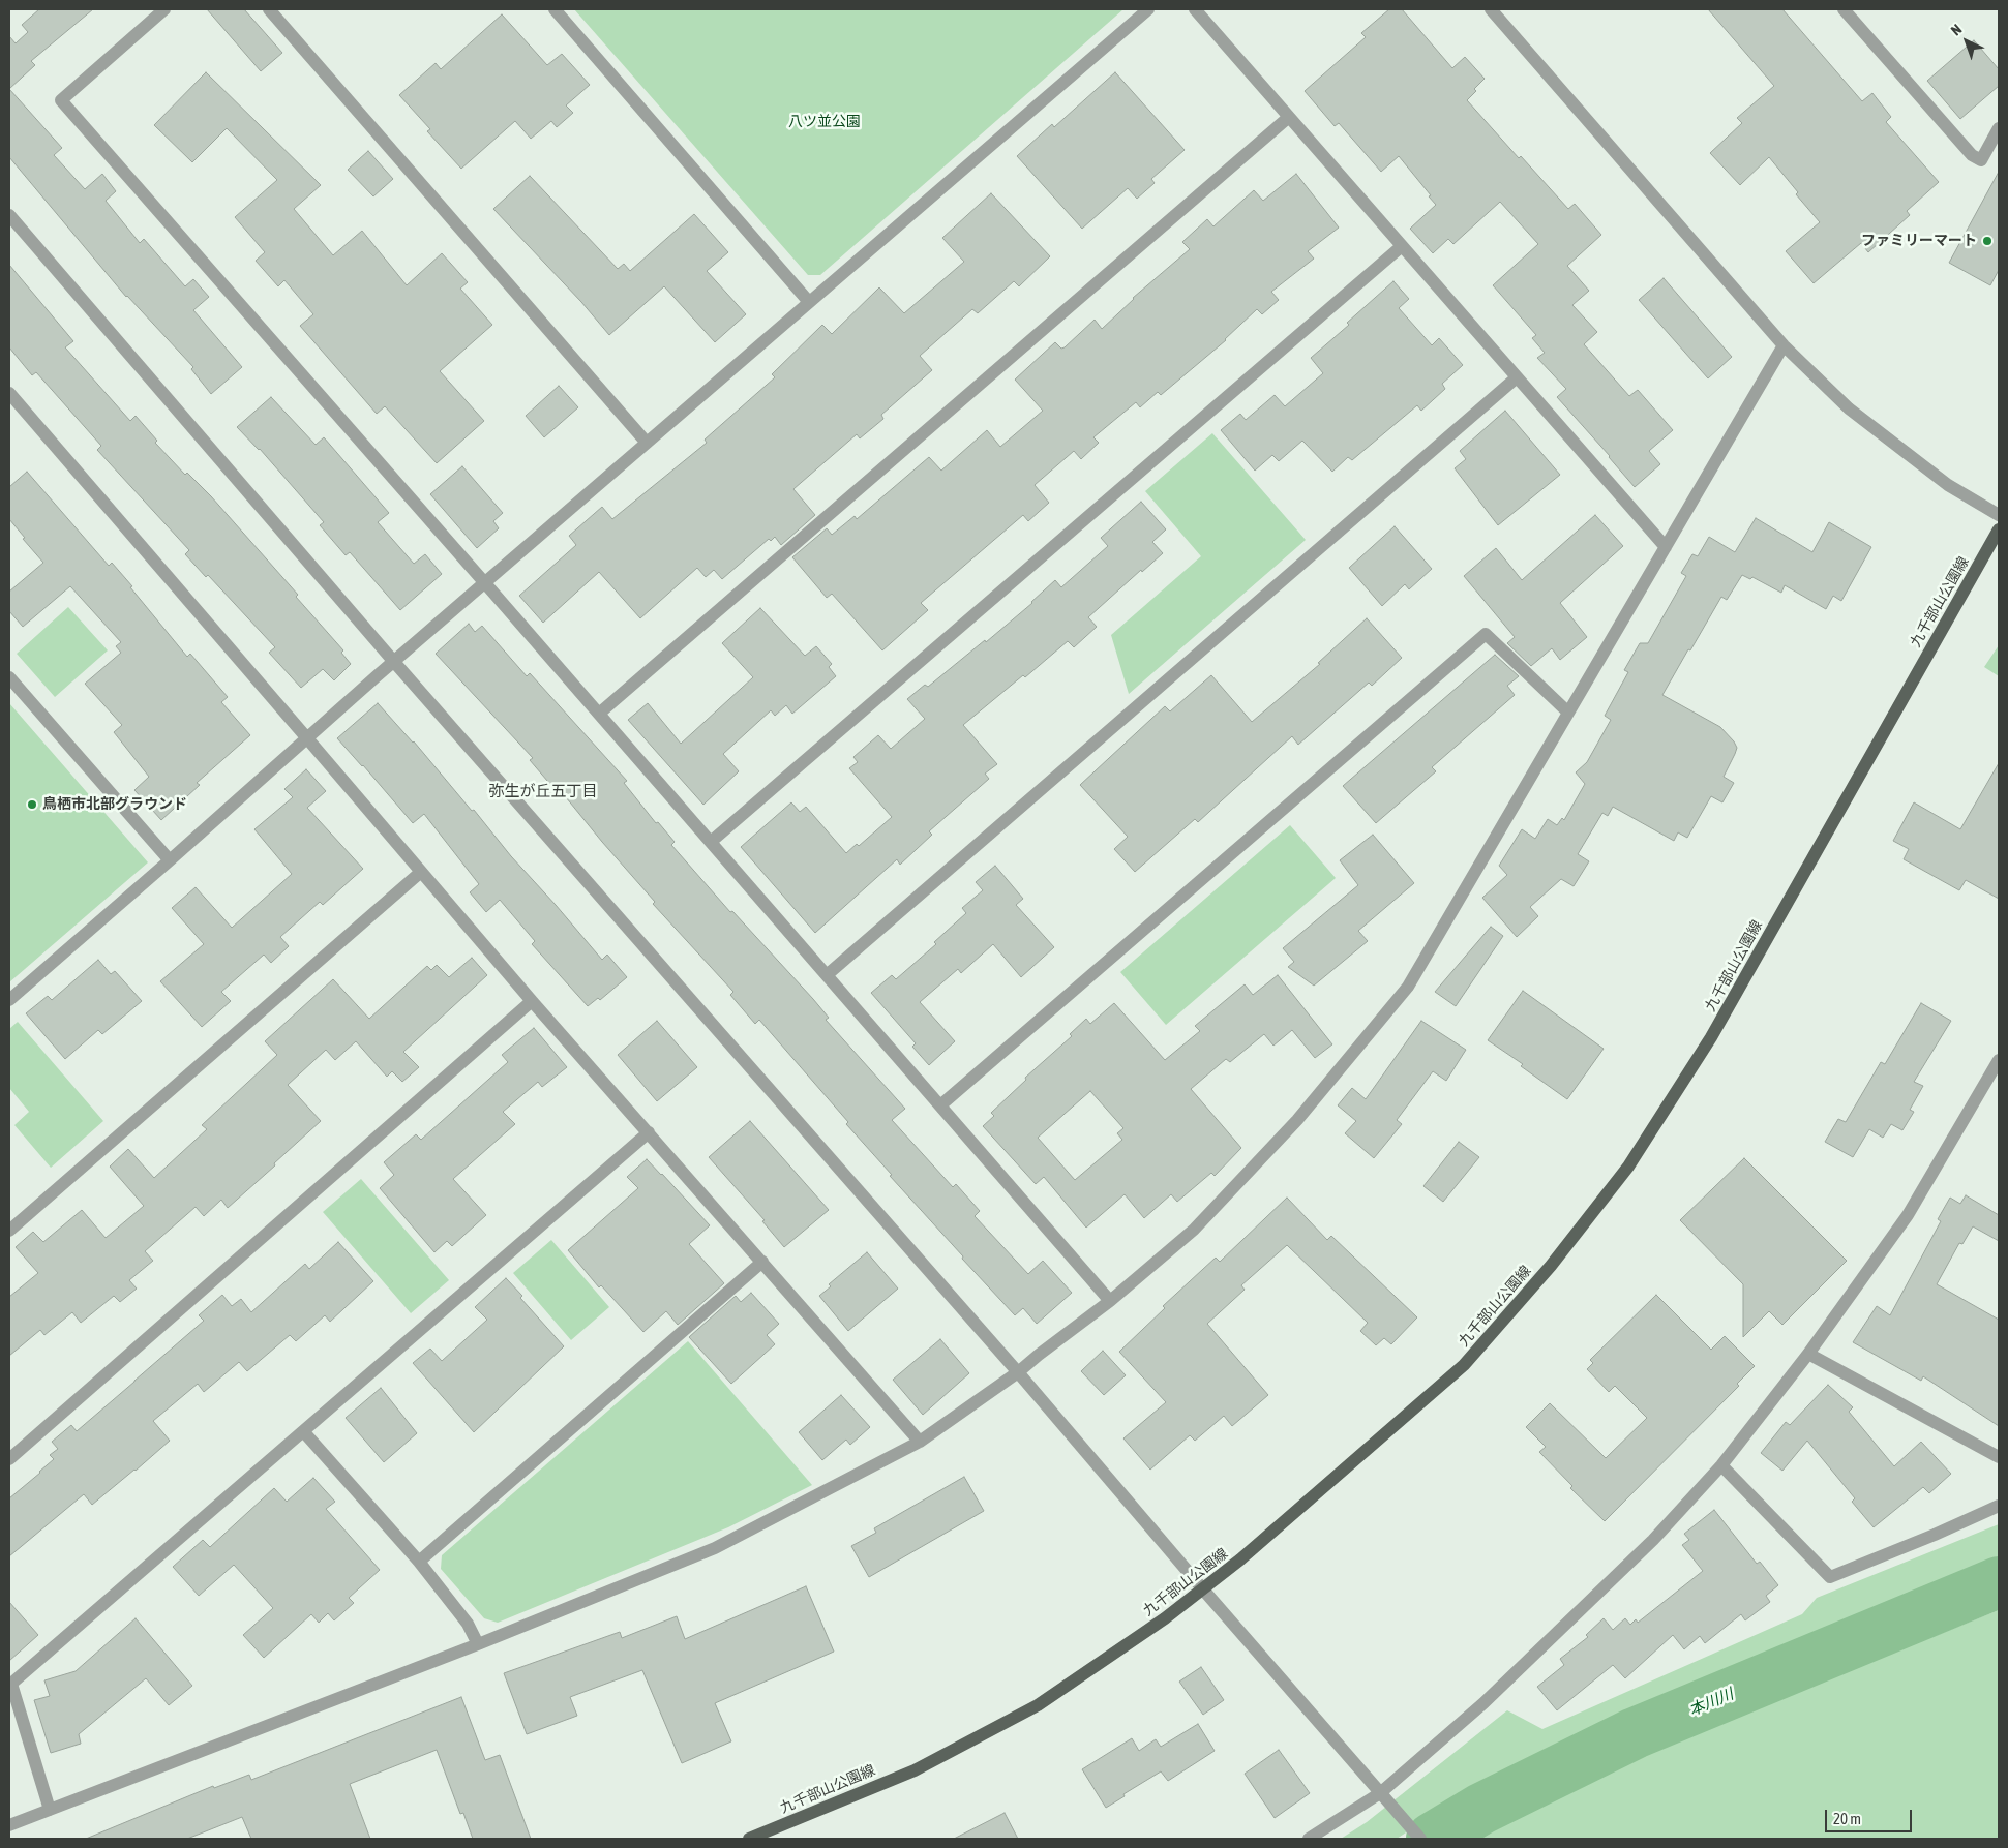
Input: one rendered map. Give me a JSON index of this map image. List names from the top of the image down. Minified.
{"streets":{"main road":["九千部山公園線"]},"districts":["弥生が丘五丁目"],"water":["本川川"],"parks":["八ツ並公園"],"places":["ファミリーマート","鳥栖市北部グラウンド"],"scale_bar":"20 m","north":"top left"}
